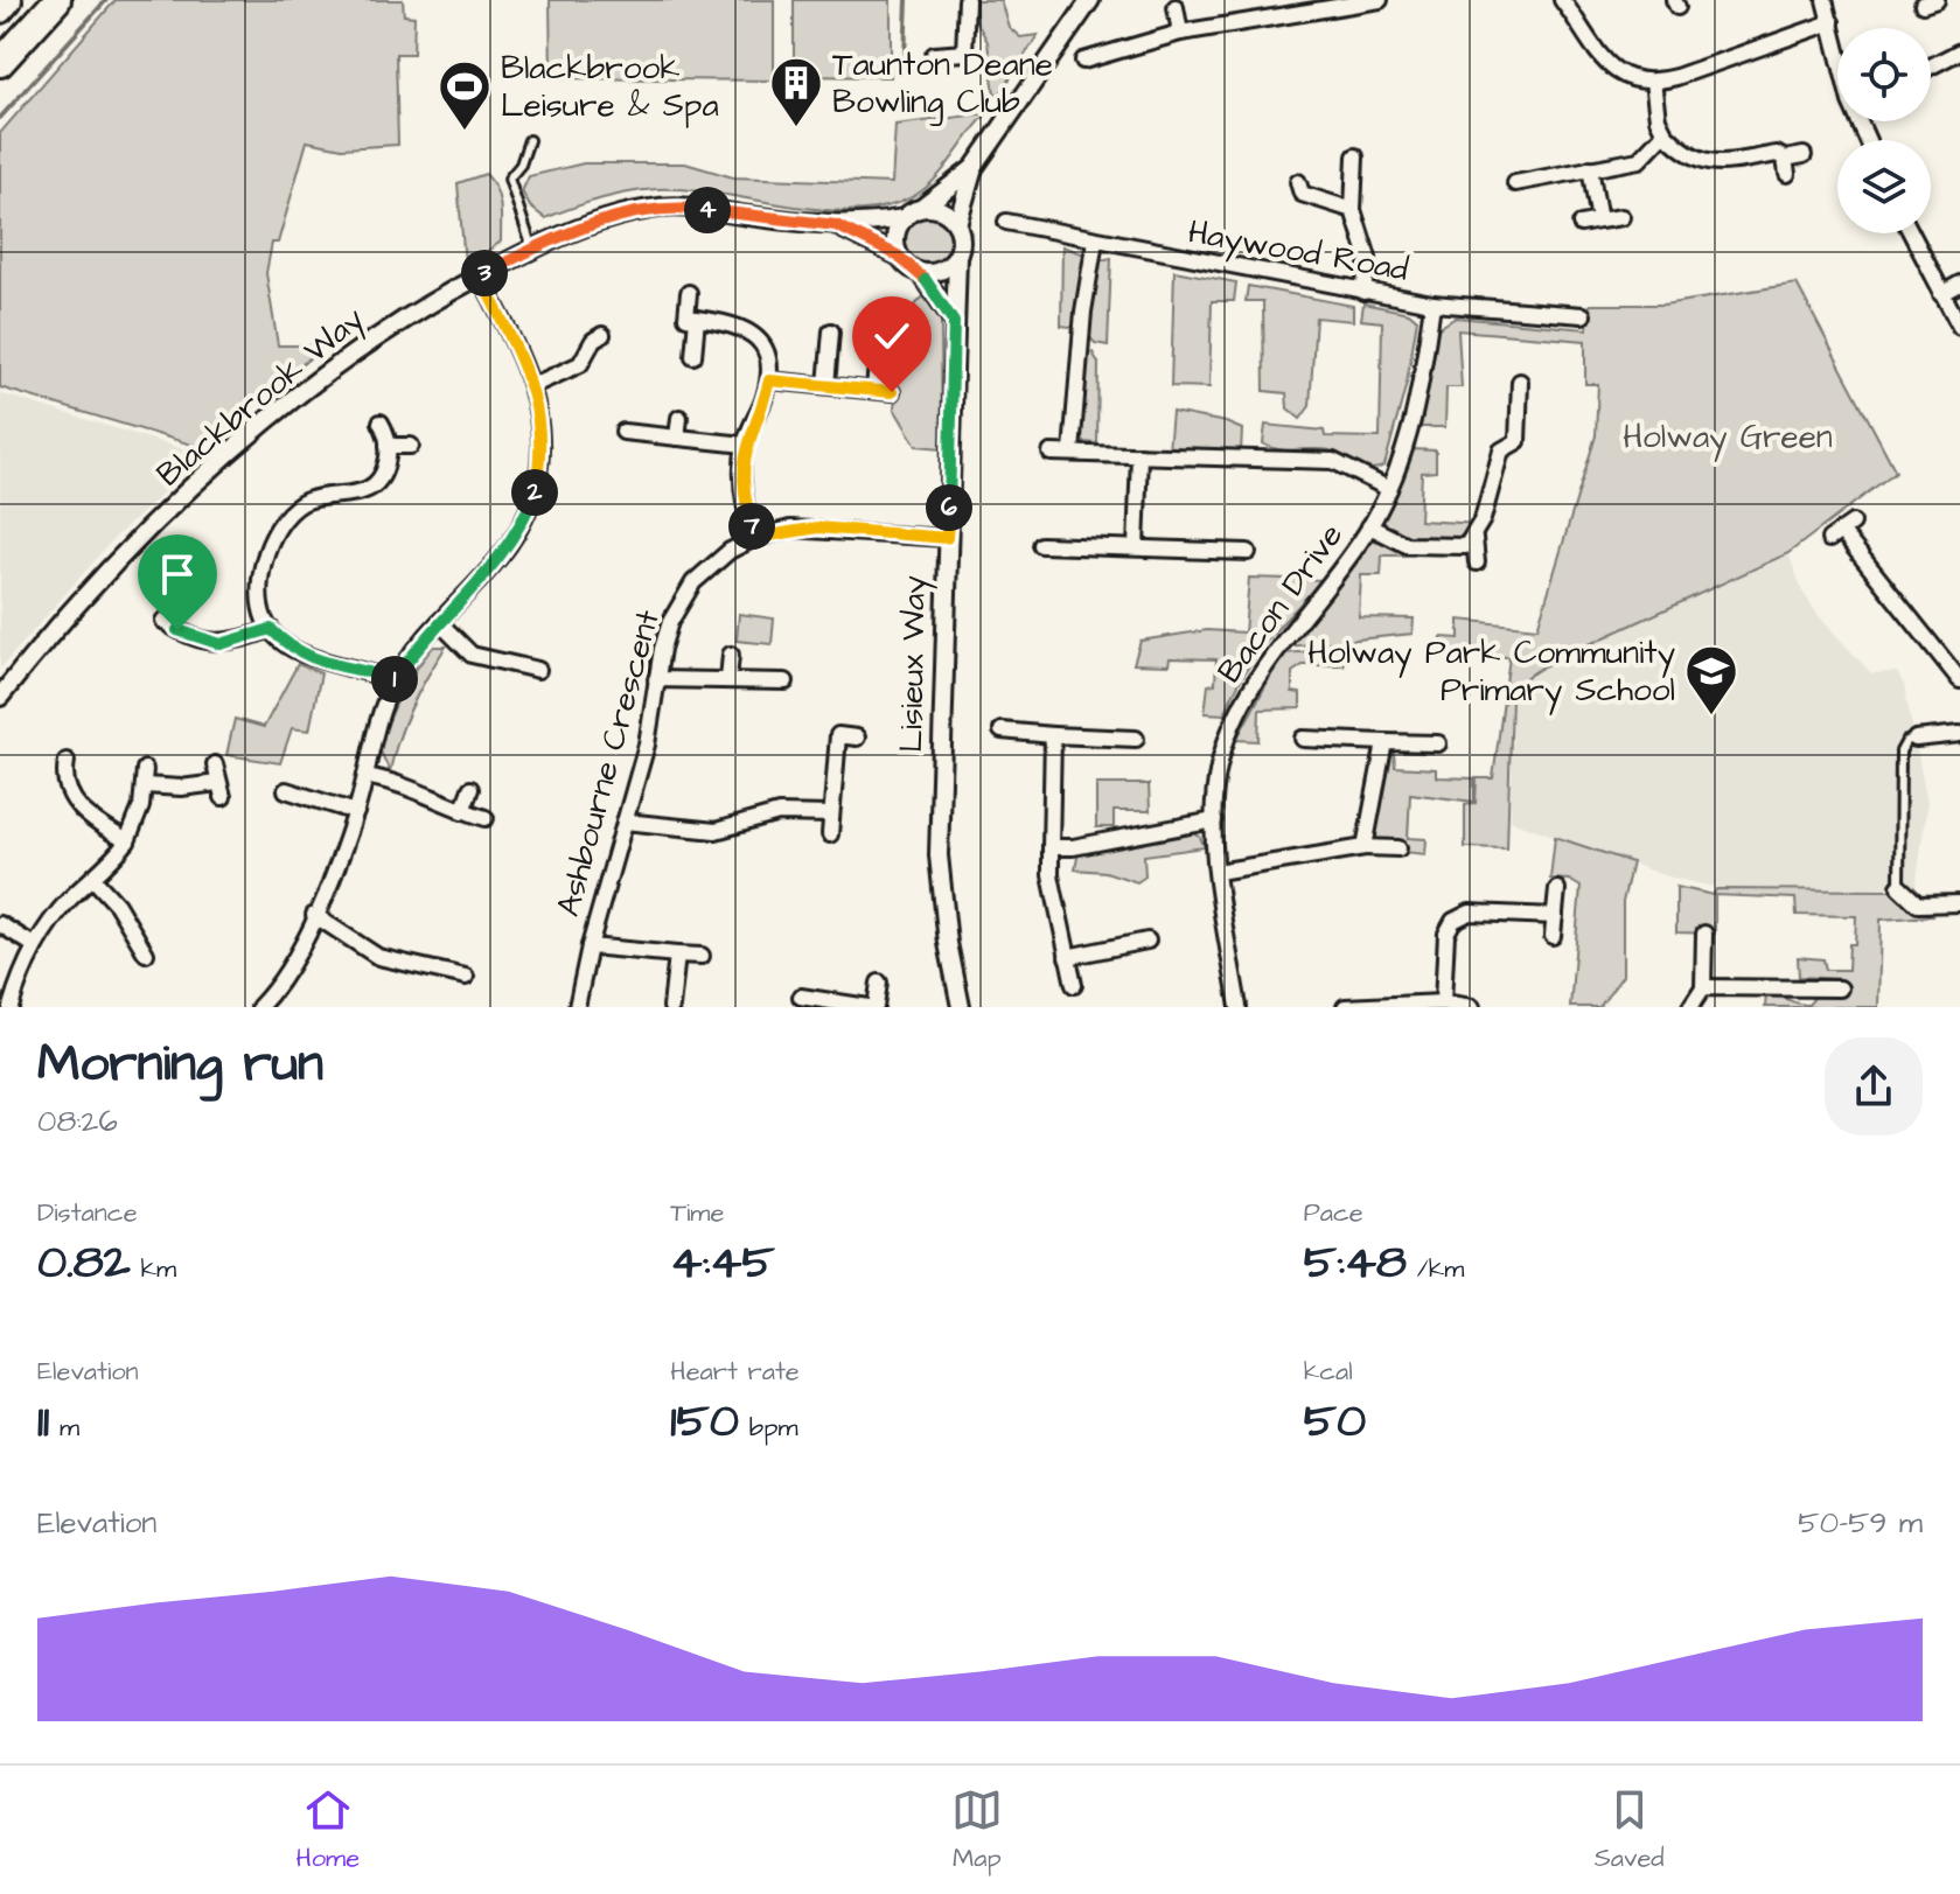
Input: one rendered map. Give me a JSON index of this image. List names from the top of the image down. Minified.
{"streets":{"street":["Haywood Road","Blackbrook Way","Bacon Drive","Lisieux Way","Ashbourne Crescent"]},"crossings":[["Haywood Road","Bacon Drive"],["Blackbrook Way","Lisieux Way"],["Lisieux Way","Ashbourne Crescent"]],"parks":["Holway Green"],"places":{"building":["Taunton Deane Bowling Club"],"sports":["Blackbrook Leisure & Spa"],"school or university":["Holway Park Community Primary School"]},"page":{"pins":["4","3","2","6","7","1"],"heading":["Morning run","08:26"],"stats":[["Distance","0.82 km"],["Time","4:45"],["Pace","5:48 /km"],["Elevation","11 m"],["Heart rate","150 bpm"],["kcal","50"]],"chart":["Elevation","50–59 m"],"tabs":["Home","Map","Saved"]}}
